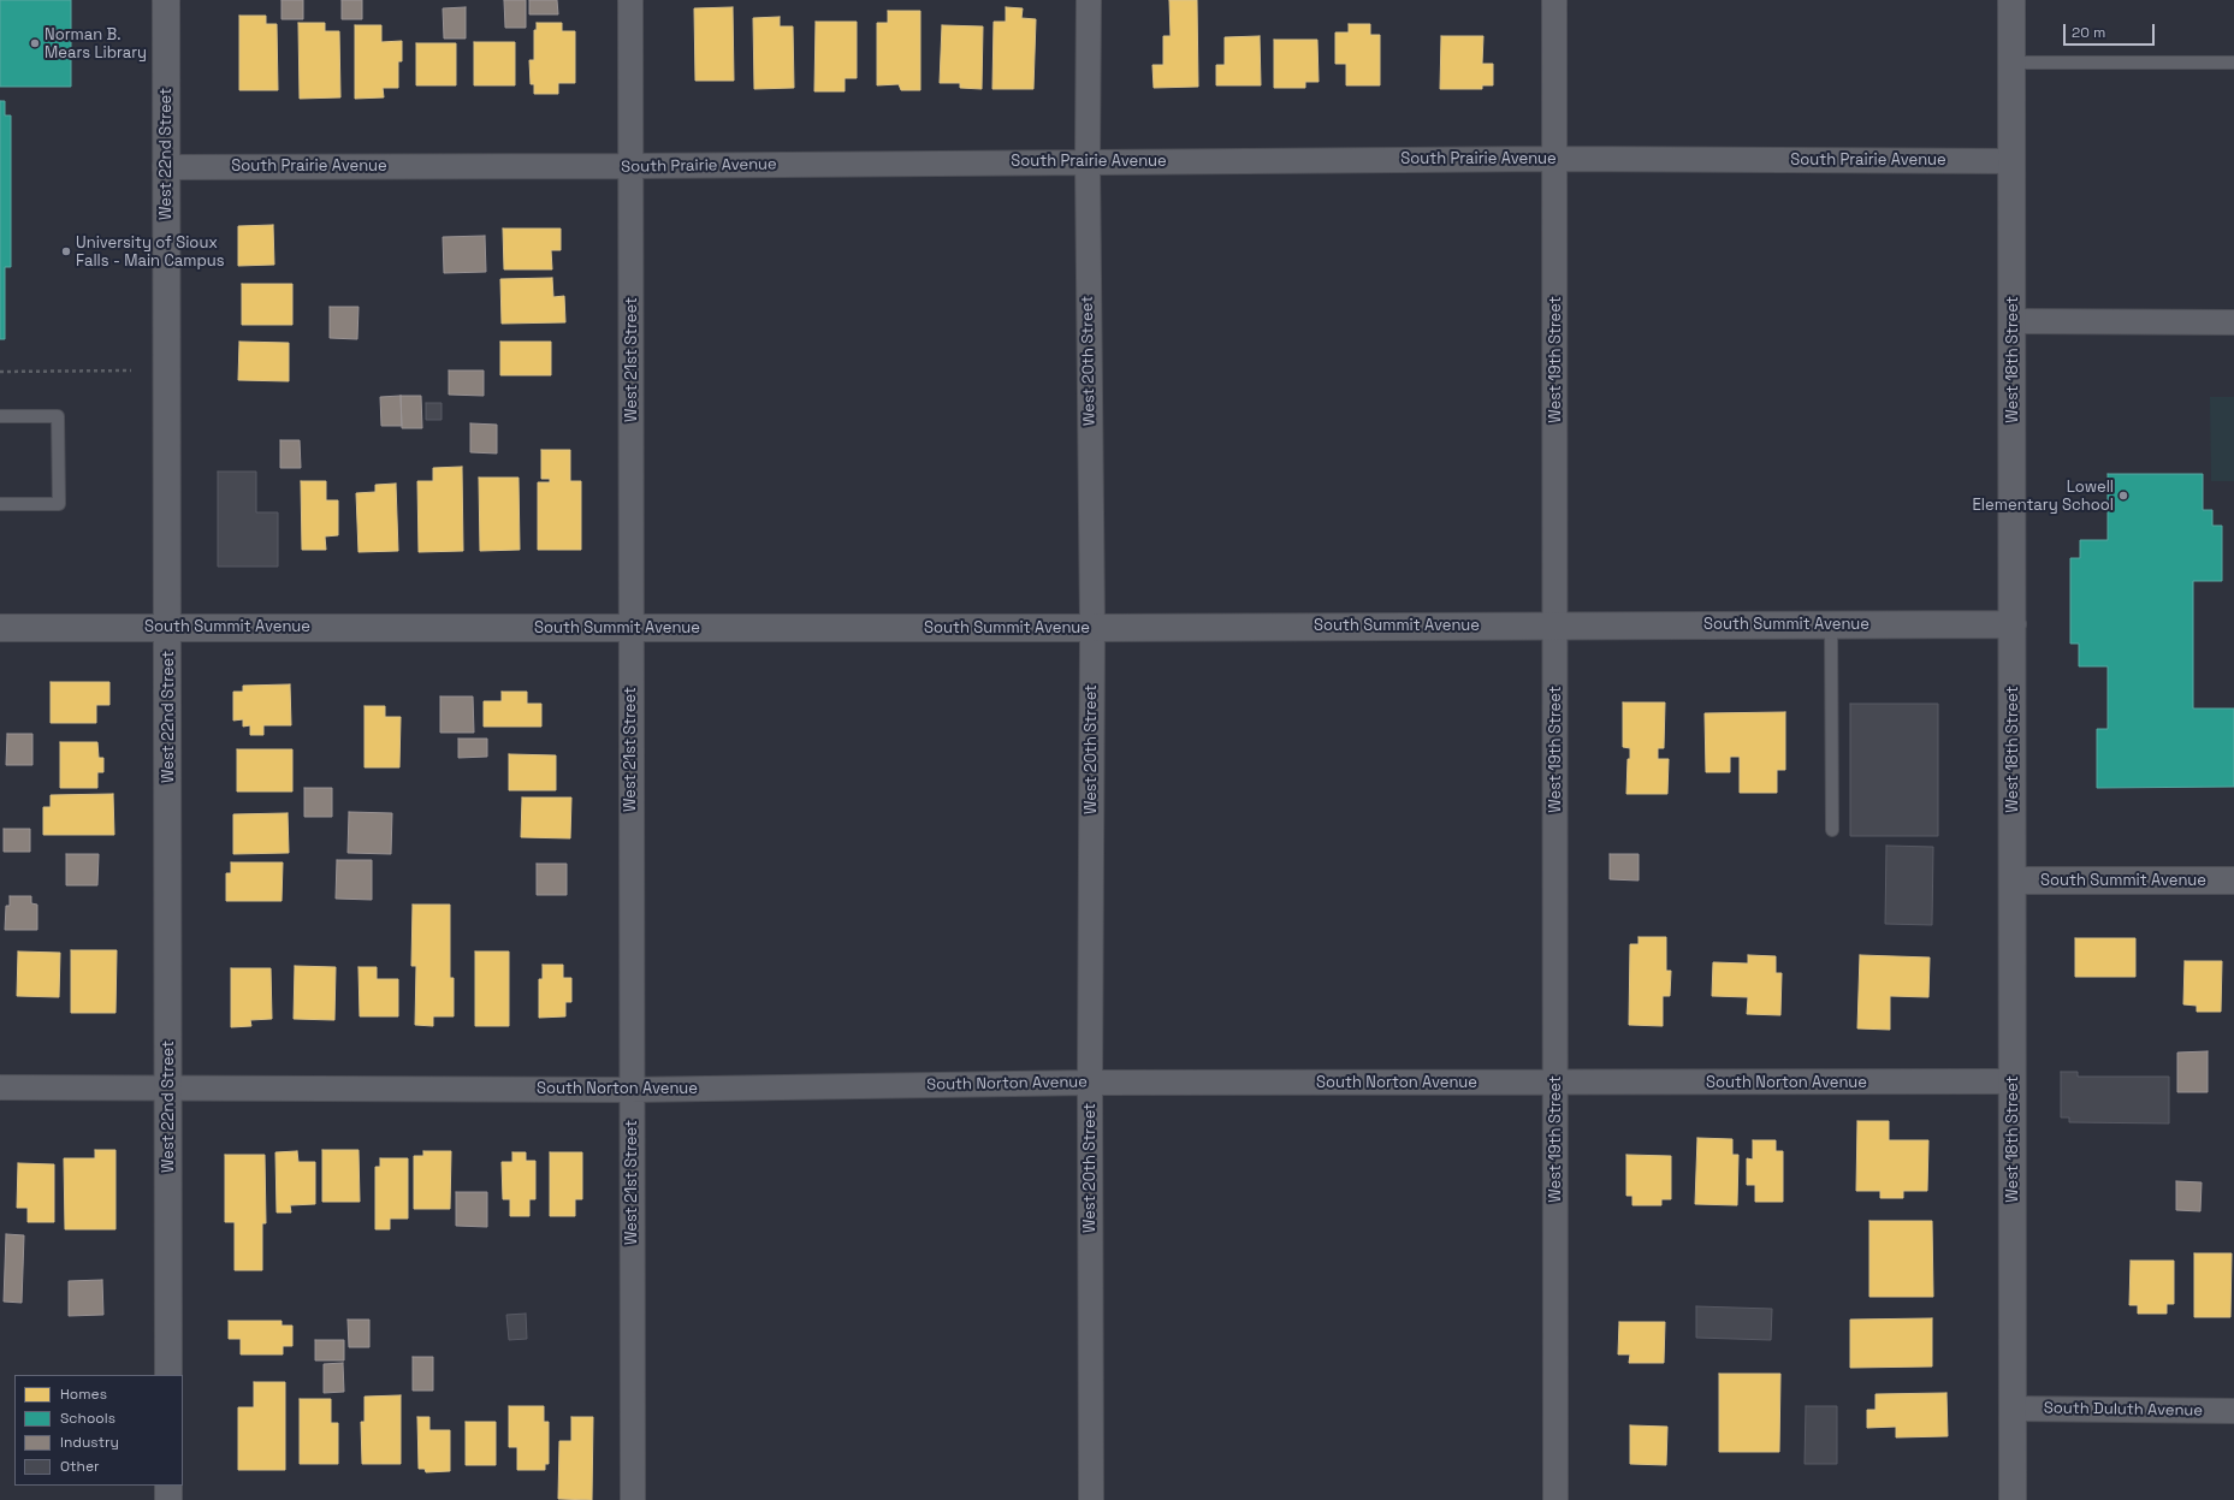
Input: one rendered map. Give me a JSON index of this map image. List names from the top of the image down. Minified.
{"streets":{"street":["West 22nd Street","South Prairie Avenue","West 21st Street","West 19th Street","West 18th Street","West 20th Street","South Summit Avenue","South Norton Avenue","South Duluth Avenue"]},"crossings":[["West 22nd Street","South Prairie Avenue"],["West 22nd Street","South Summit Avenue"],["West 22nd Street","South Norton Avenue"],["South Prairie Avenue","West 21st Street"],["South Prairie Avenue","West 19th Street"],["South Prairie Avenue","West 18th Street"],["South Prairie Avenue","West 20th Street"],["West 21st Street","South Summit Avenue"],["West 21st Street","South Norton Avenue"],["West 19th Street","South Summit Avenue"],["West 19th Street","South Norton Avenue"],["West 18th Street","South Summit Avenue"],["West 18th Street","South Norton Avenue"],["West 18th Street","South Duluth Avenue"],["West 20th Street","South Summit Avenue"],["West 20th Street","South Norton Avenue"]],"places":["Norman B. Mears Library","University of Sioux Falls - Main Campus","Lowell Elementary School"],"legend":["Homes","Schools","Industry","Other"],"scale_bar":"20 m"}
